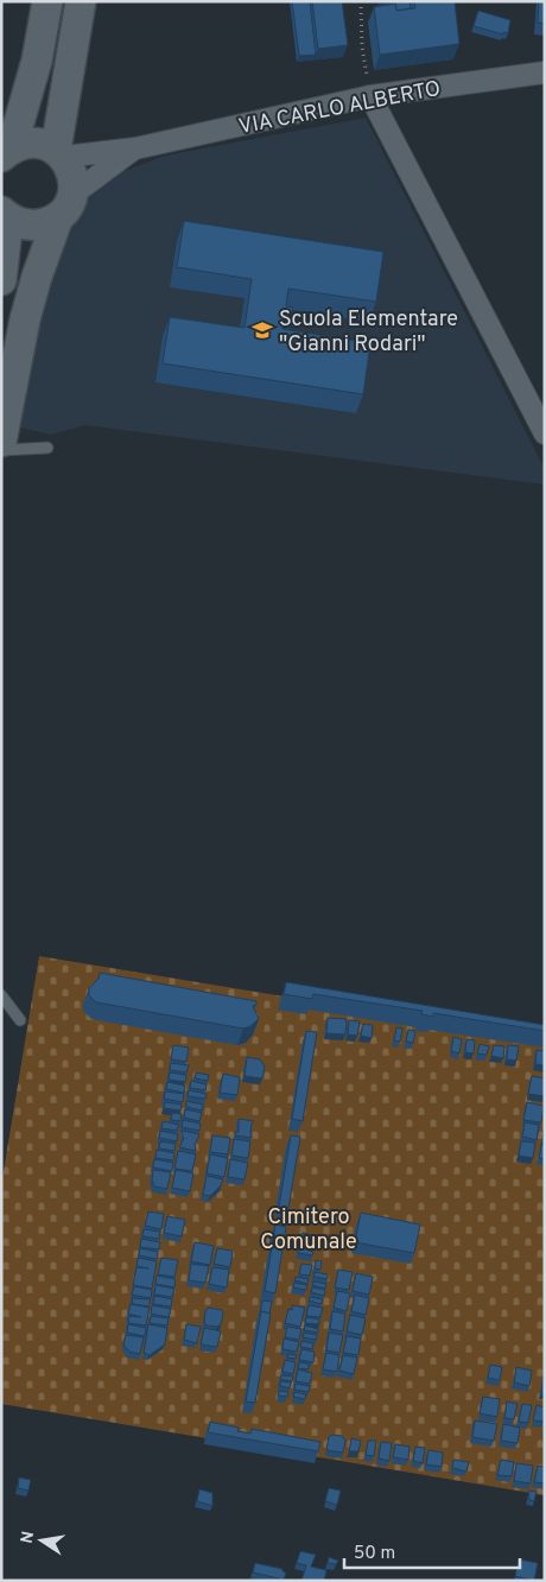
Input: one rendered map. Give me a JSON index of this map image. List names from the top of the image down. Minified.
{"streets":{"street":["VIA CARLO ALBERTO"]},"parks":["Cimitero Comunale"],"places":{"school or university":["Scuola Elementare \"Gianni Rodari\""]},"scale_bar":"50 m","north":"left"}
